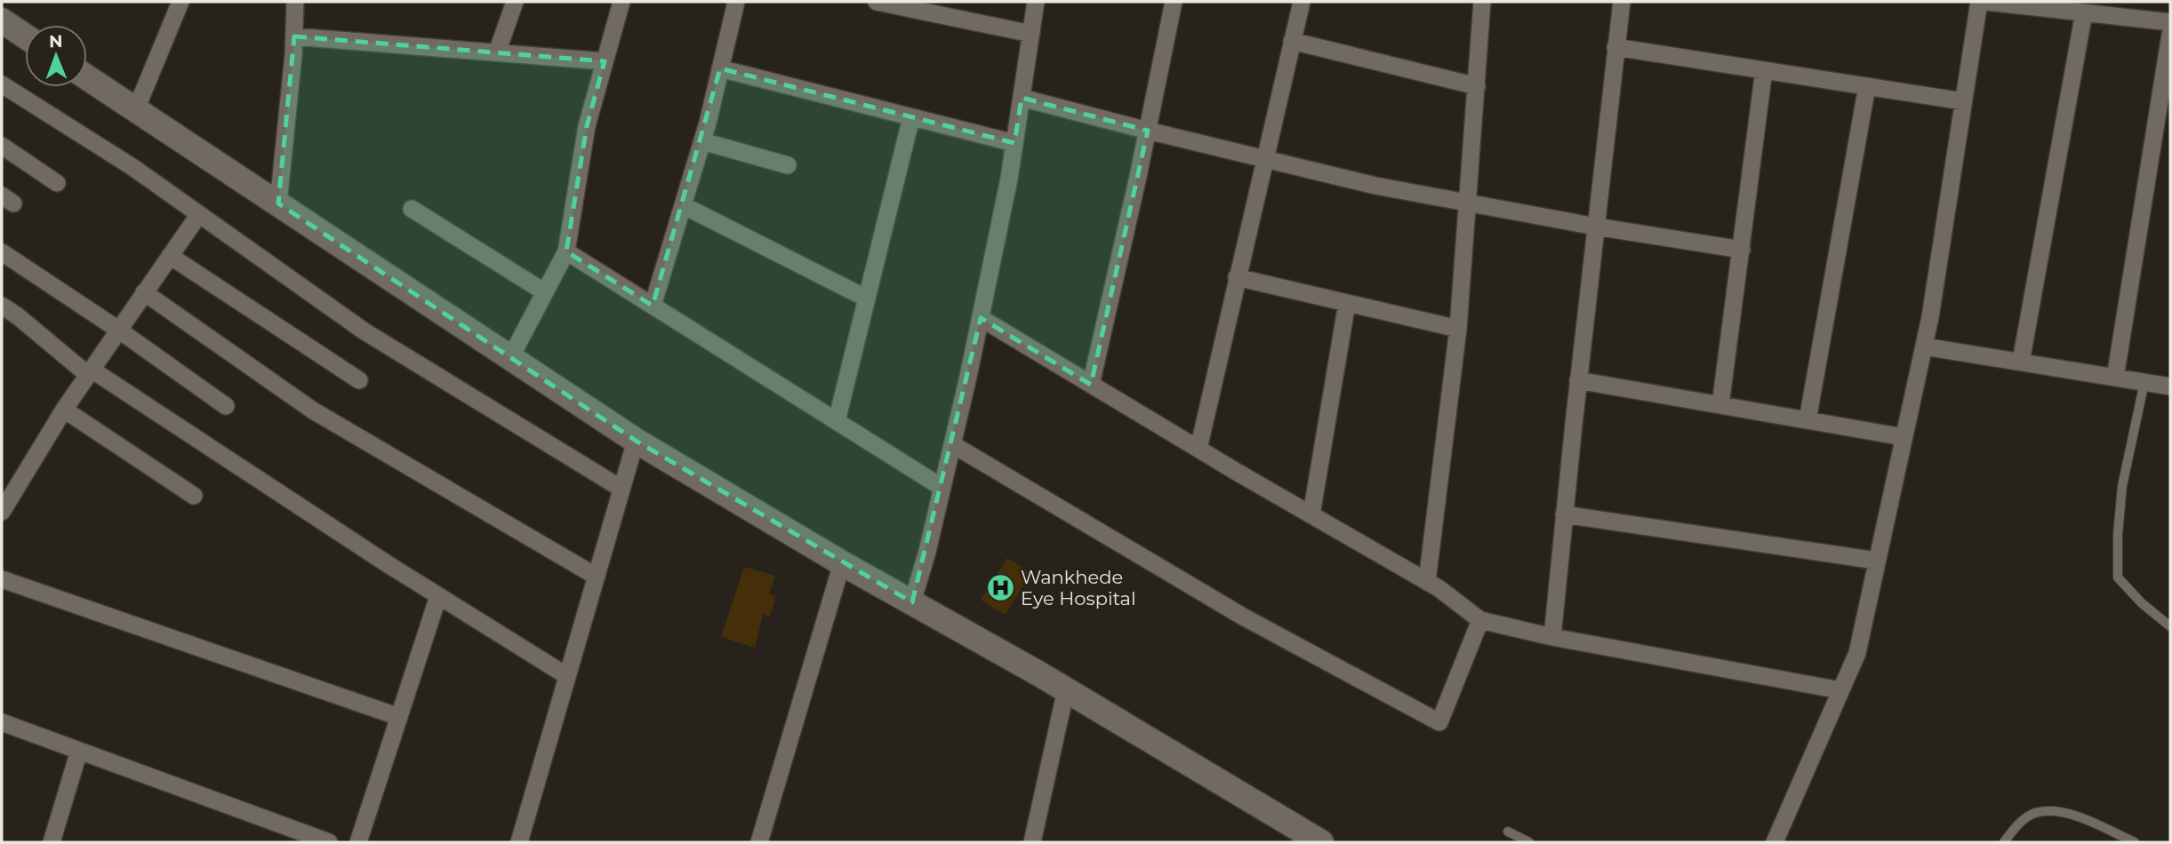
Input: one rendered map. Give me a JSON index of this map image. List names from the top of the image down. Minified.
{"places":{"hospital":["Wankhede Eye Hospital"]},"north":"top"}
